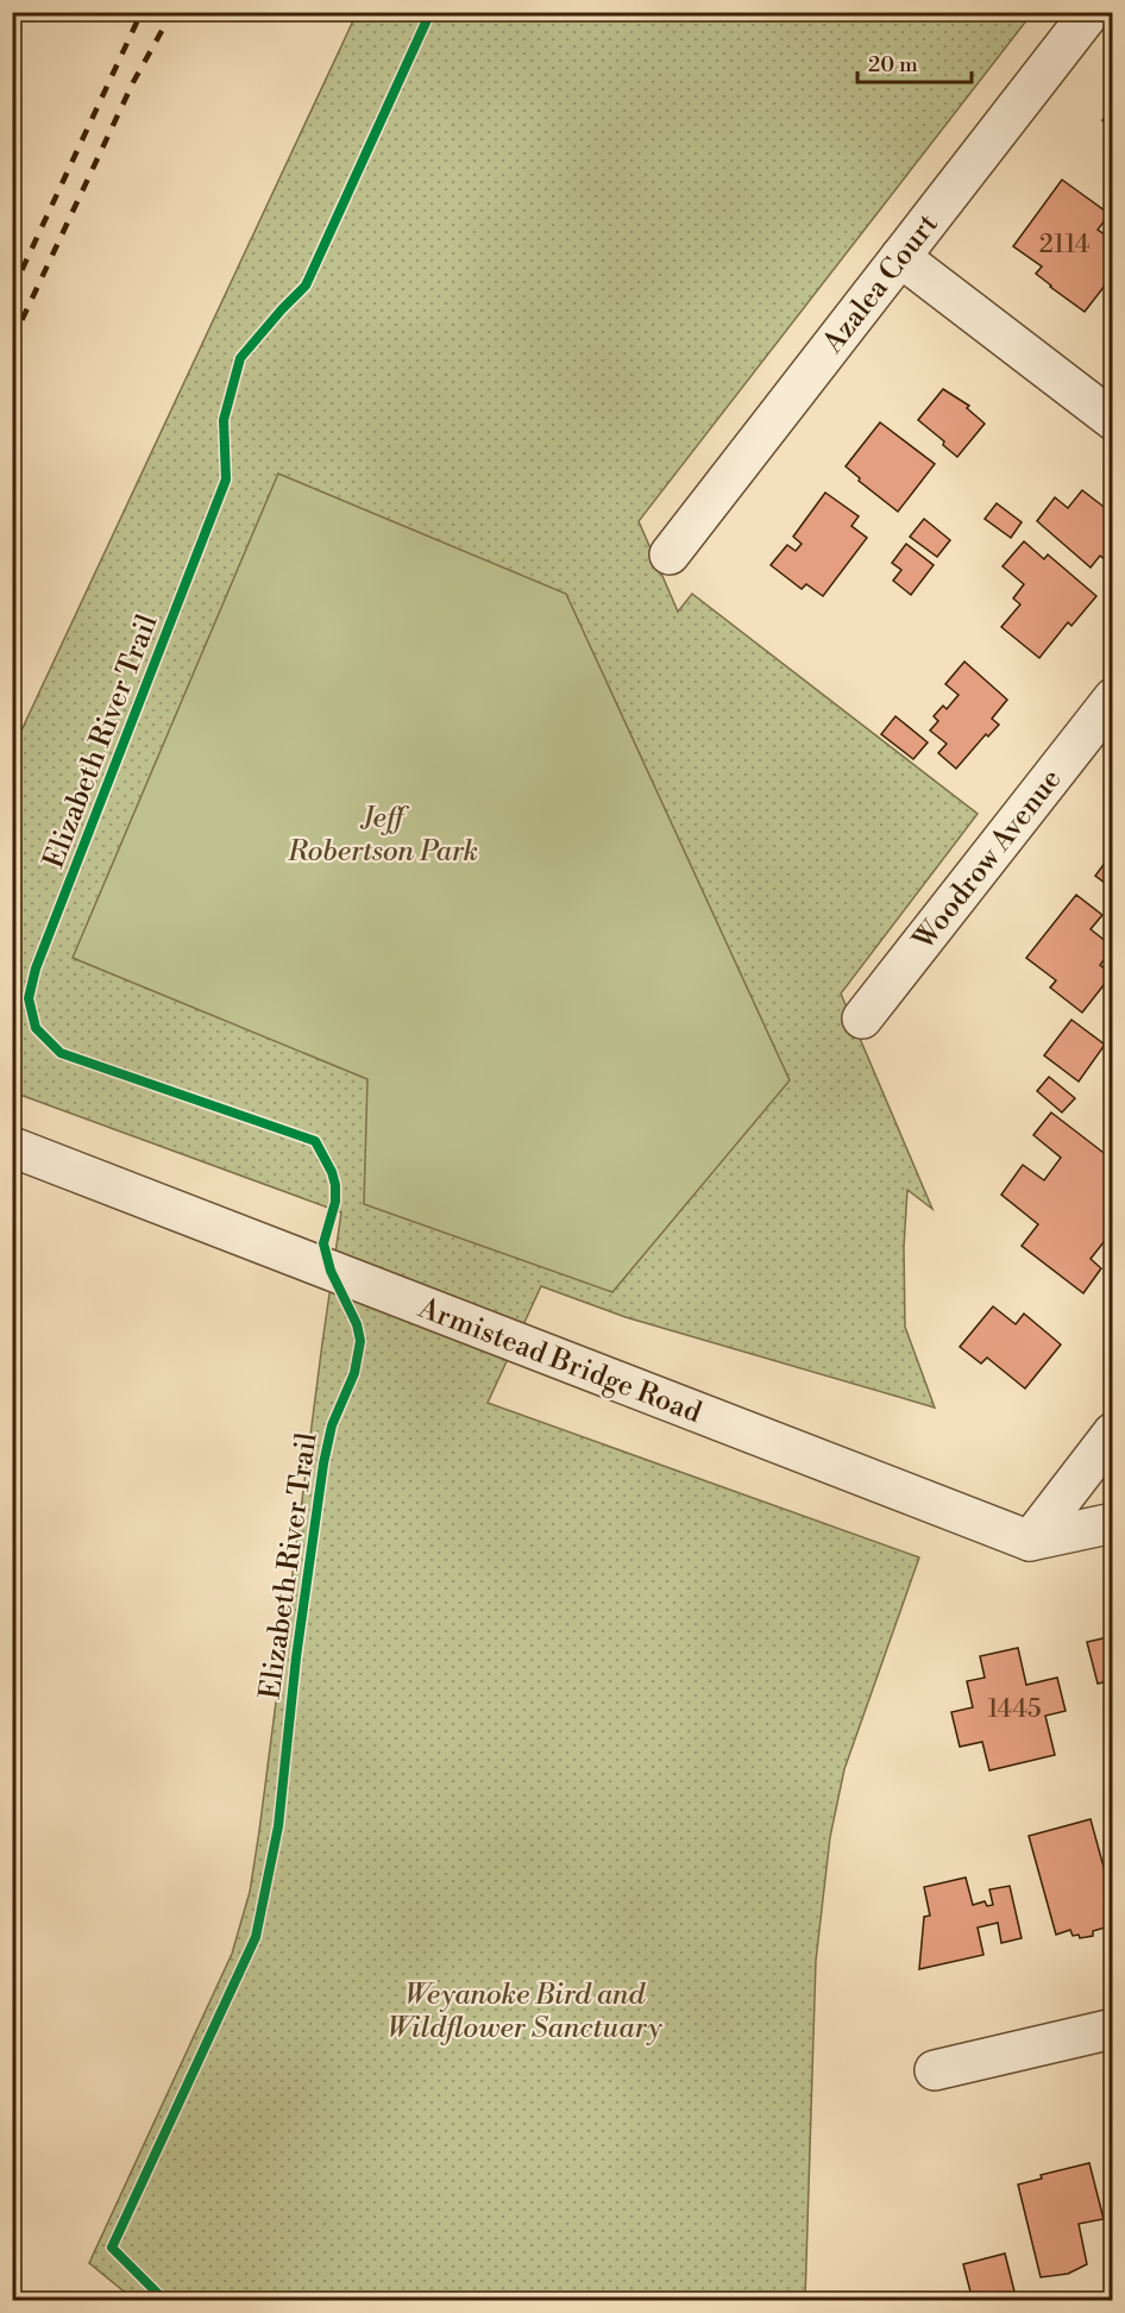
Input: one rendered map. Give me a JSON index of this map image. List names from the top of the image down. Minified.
{"streets":{"street":["Azalea Court","Woodrow Avenue","Armistead Bridge Road"],"cycle path":["Elizabeth River Trail"]},"parks":["Jeff Robertson Park","Weyanoke Bird and Wildflower Sanctuary"],"house_numbers":["2114","1445"],"scale_bar":"20 m"}
